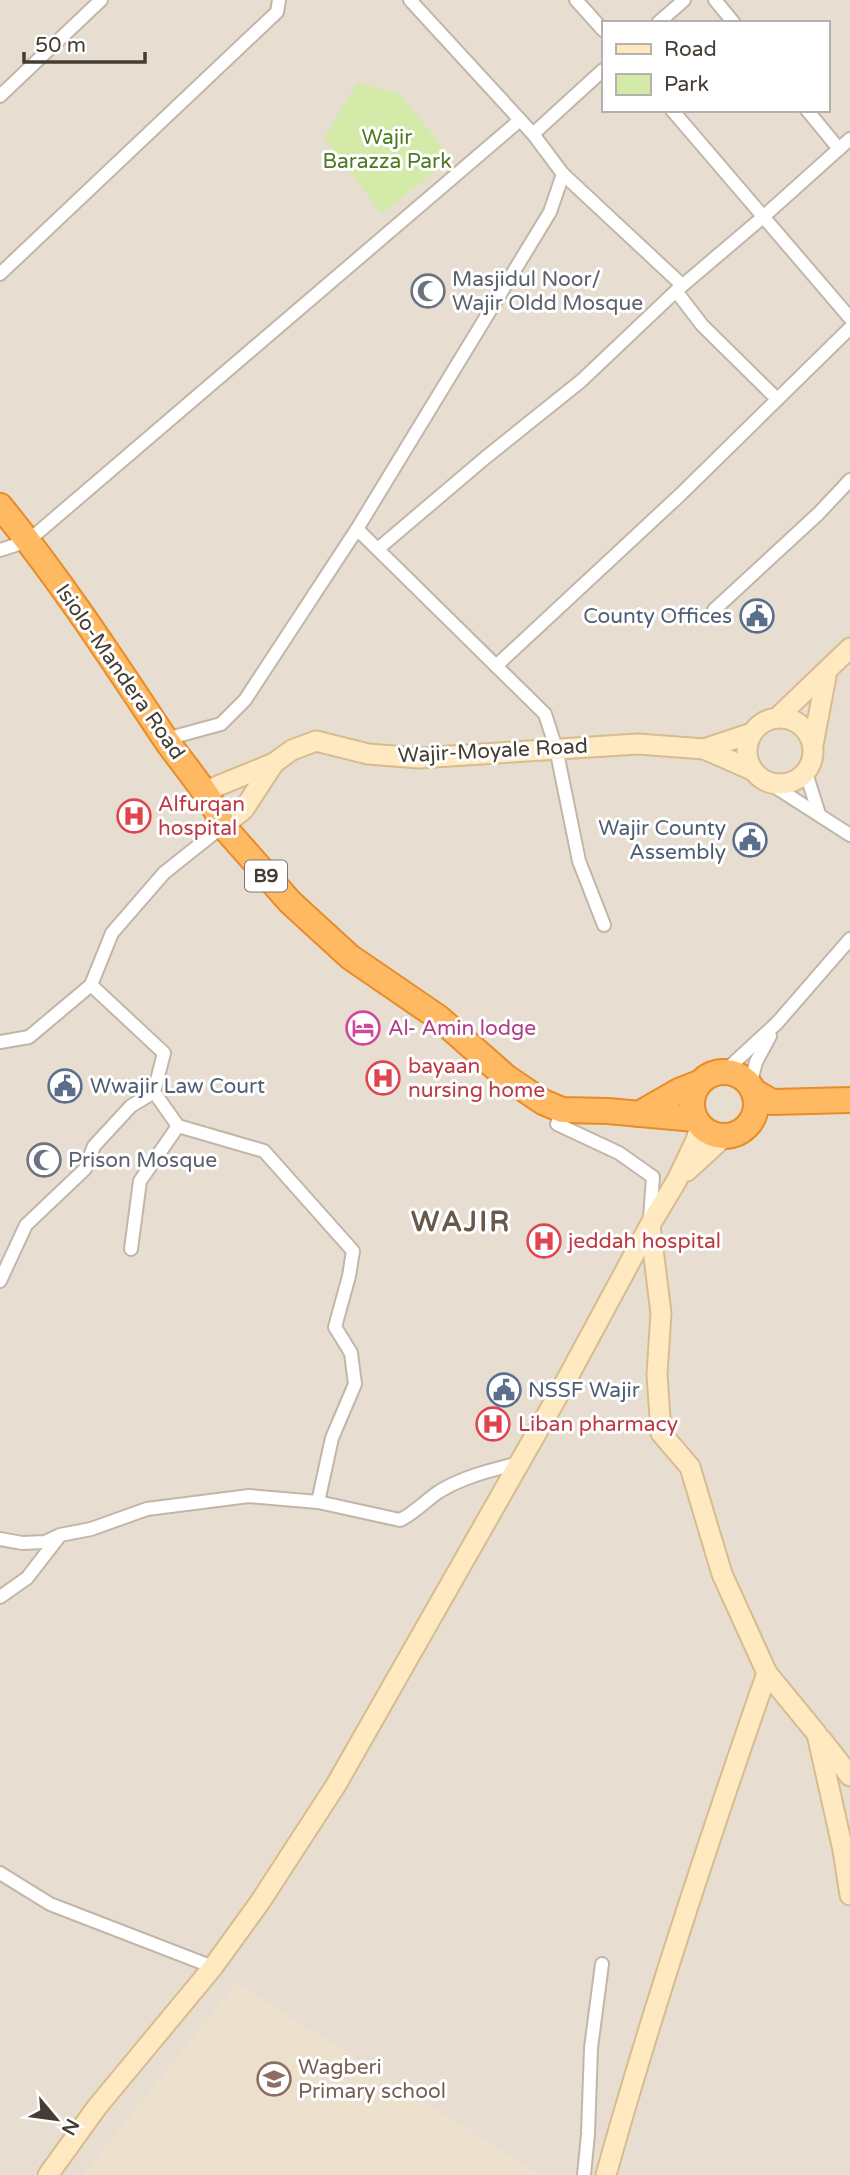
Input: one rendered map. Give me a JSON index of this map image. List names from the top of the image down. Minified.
{"streets":{"highway":["Isiolo-Mandera Road","B9"],"street":["Wajir-Moyale Road"]},"crossings":[["Isiolo-Mandera Road","Wajir-Moyale Road"]],"districts":["WAJIR"],"parks":["Wajir Barazza Park"],"places":{"mosque":["Masjidul Noor/ Wajir Oldd Mosque","Prison Mosque"],"public building":["County Offices","Wajir County Assembly","Wwajir Law Court","NSSF Wajir"],"hospital":["Alfurqan hospital","bayaan nursing home","jeddah hospital","Liban pharmacy"],"hotel":["Al- Amin lodge"],"school or university":["Wagberi Primary school"]},"legend":["Road","Park"],"scale_bar":"50 m","north":"bottom right"}
